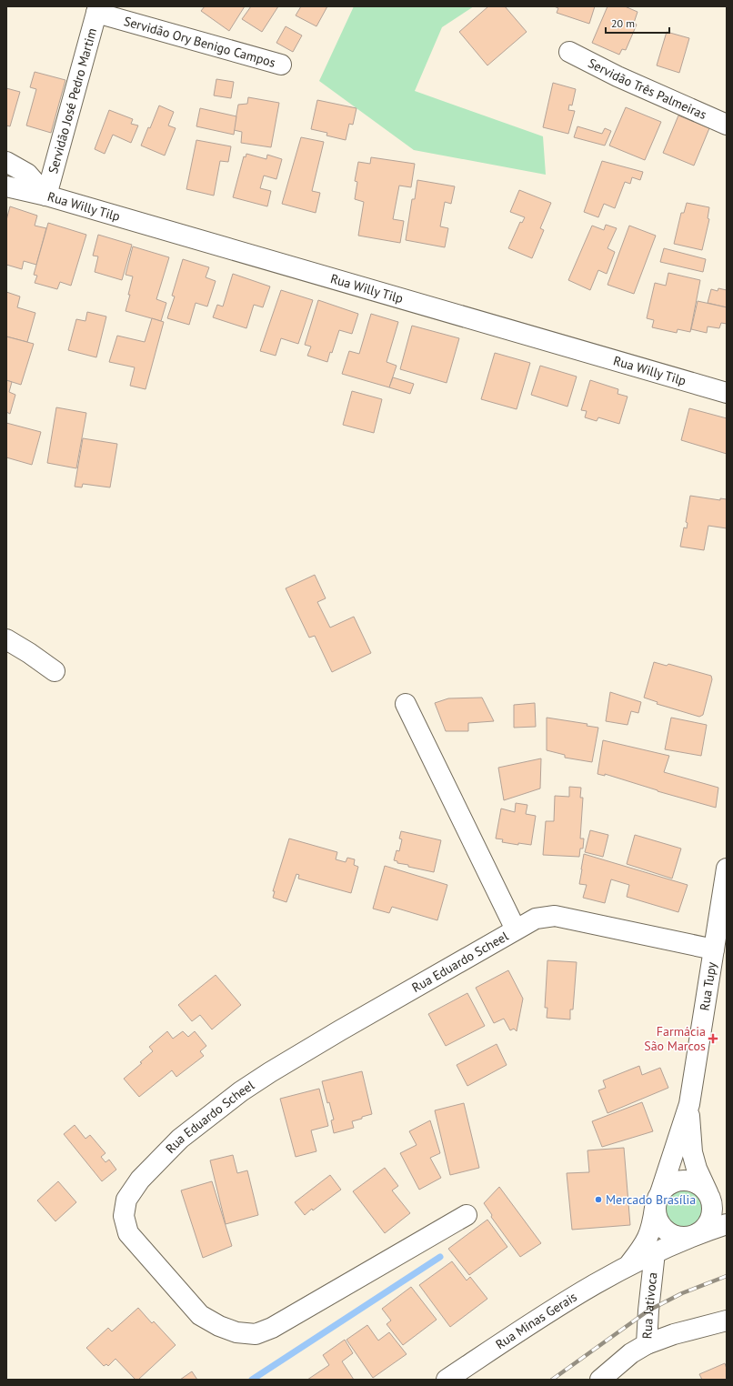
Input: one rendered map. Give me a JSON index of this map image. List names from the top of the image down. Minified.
{"streets":{"street":["Servidão Ory Benigo Campos","Servidão Três Palmeiras","Servidão José Pedro Martim","Rua Willy Tilp","Rua Eduardo Scheel","Rua Tupy","Rua Jativoca","Rua Minas Gerais"]},"crossings":[["Servidão Ory Benigo Campos","Servidão José Pedro Martim"],["Servidão José Pedro Martim","Rua Willy Tilp"],["Rua Eduardo Scheel","Rua Tupy"],["Rua Tupy","Rua Minas Gerais"],["Rua Jativoca","Rua Minas Gerais"]],"places":{"health":["Farmácia São Marcos"],"other":["Mercado Brasília"]},"scale_bar":"20 m"}
